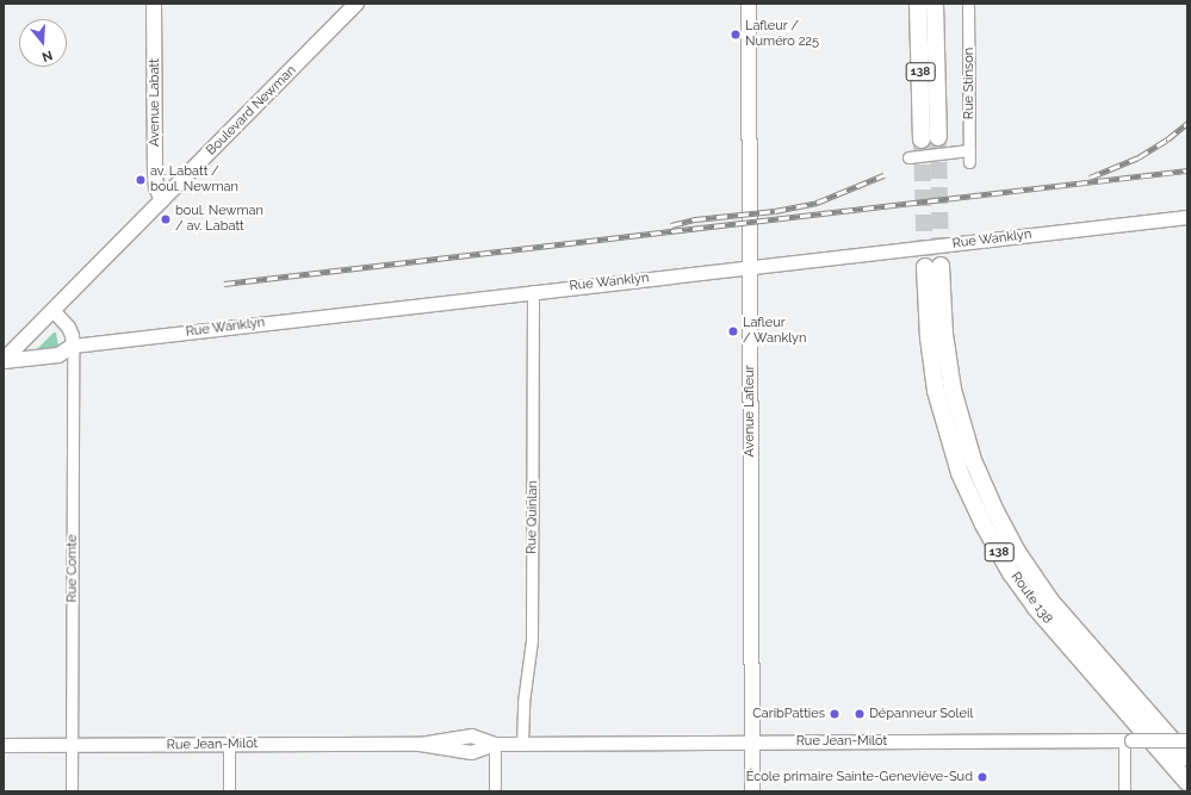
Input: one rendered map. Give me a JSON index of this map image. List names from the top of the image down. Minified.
{"streets":{"highway":["138","Route 138"],"main road":["Avenue Labatt","Boulevard Newman","Avenue Lafleur"],"street":["Rue Stinson","Rue Wanklyn","Rue Quinlan","Rue Comte","Rue Jean-Milot"]},"crossings":[["Avenue Labatt","Boulevard Newman"],["Rue Wanklyn","Avenue Lafleur"],["Rue Wanklyn","Rue Quinlan"],["Rue Wanklyn","Rue Comte"],["Avenue Lafleur","Rue Jean-Milot"],["Rue Quinlan","Rue Jean-Milot"],["Rue Comte","Rue Jean-Milot"]],"places":["Lafleur / Numéro 225","av. Labatt / boul. Newman","boul. Newman / av. Labatt","Lafleur / Wanklyn","CaribPatties","Dépanneur Soleil","École primaire Sainte-Geneviève-Sud"],"north":"bottom"}
